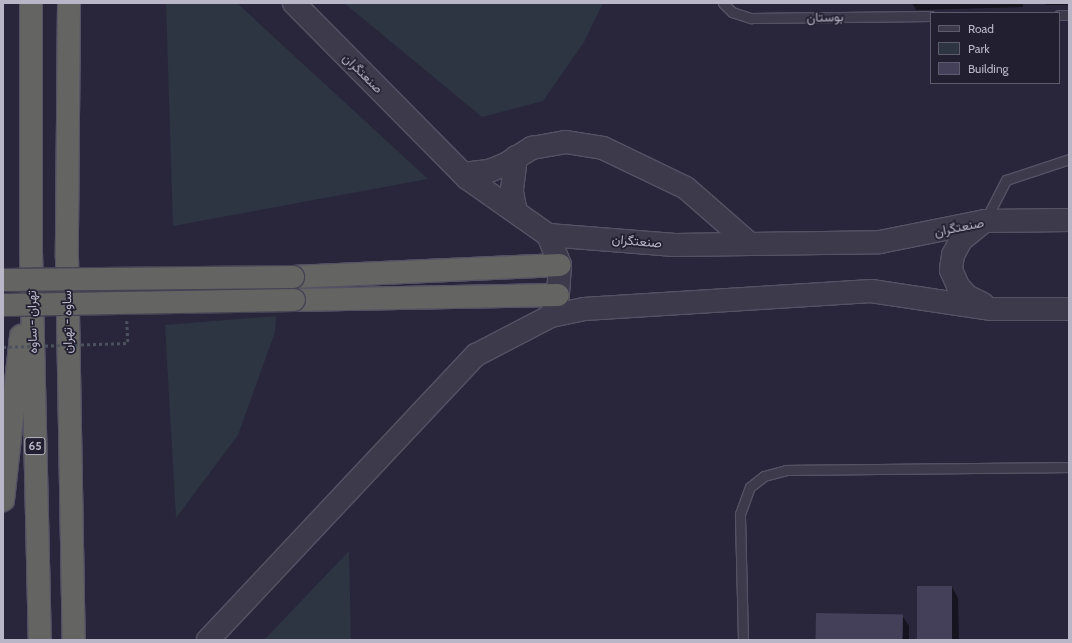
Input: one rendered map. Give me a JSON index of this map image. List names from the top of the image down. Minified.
{"streets":{"highway":["تهران - ساوه","ساوه - تهران","65"],"street":["صنعتگران"],"lane":["بوستان"]},"legend":["Road","Park","Building"]}
